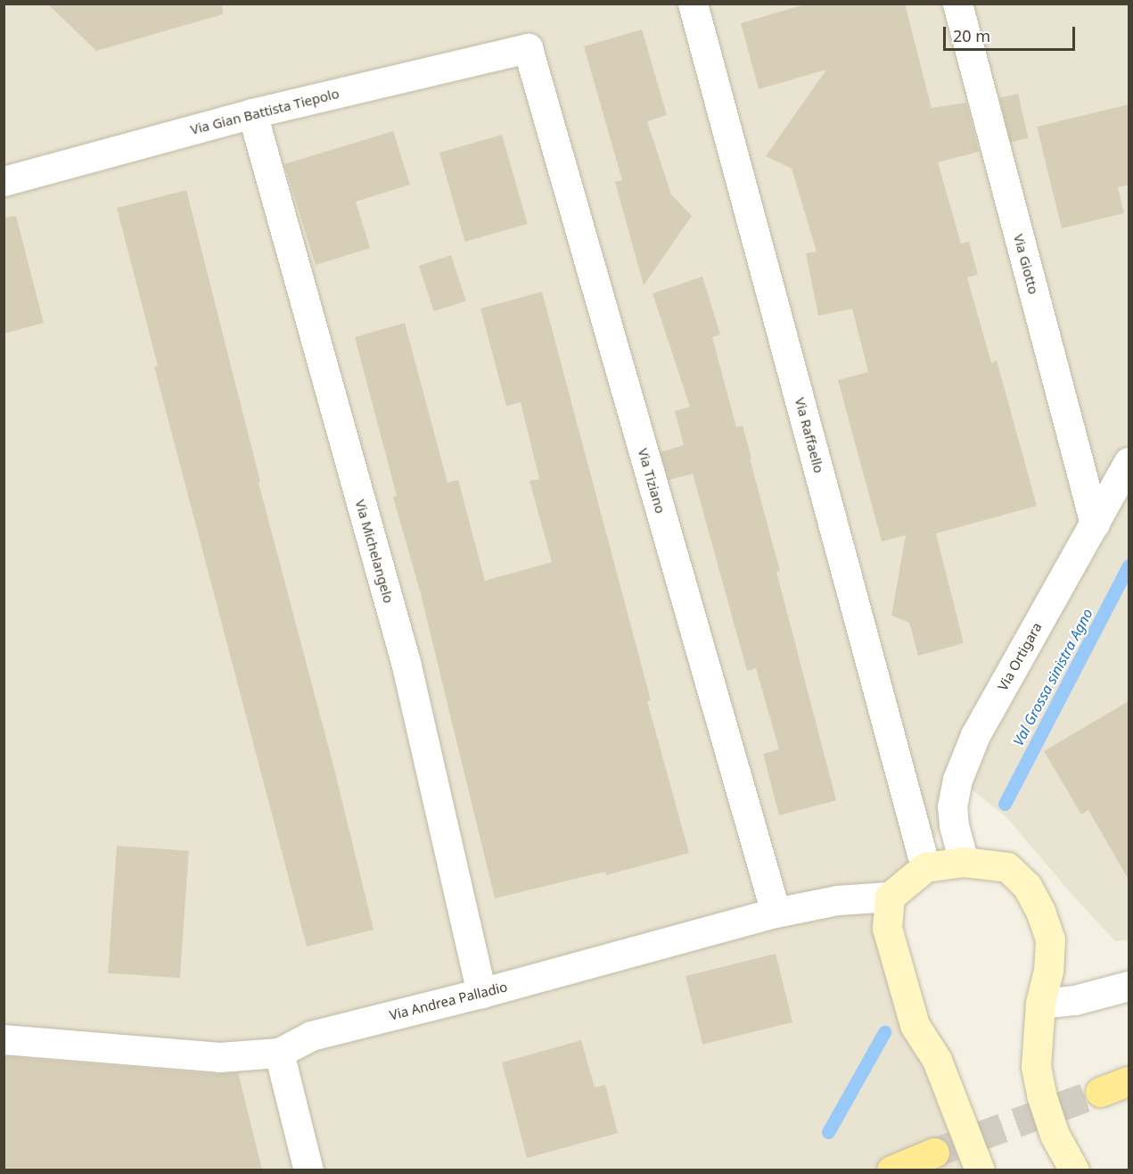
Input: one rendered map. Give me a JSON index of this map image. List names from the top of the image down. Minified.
{"streets":{"street":["Via Gian Battista Tiepolo","Via Giotto","Via Raffaello","Via Tiziano","Via Michelangelo","Via Ortigara","Via Andrea Palladio"]},"crossings":[["Via Gian Battista Tiepolo","Via Tiziano"],["Via Gian Battista Tiepolo","Via Michelangelo"],["Via Giotto","Via Ortigara"],["Via Tiziano","Via Andrea Palladio"],["Via Michelangelo","Via Andrea Palladio"]],"water":["Val Grossa sinistra Agno"],"scale_bar":"20 m"}
